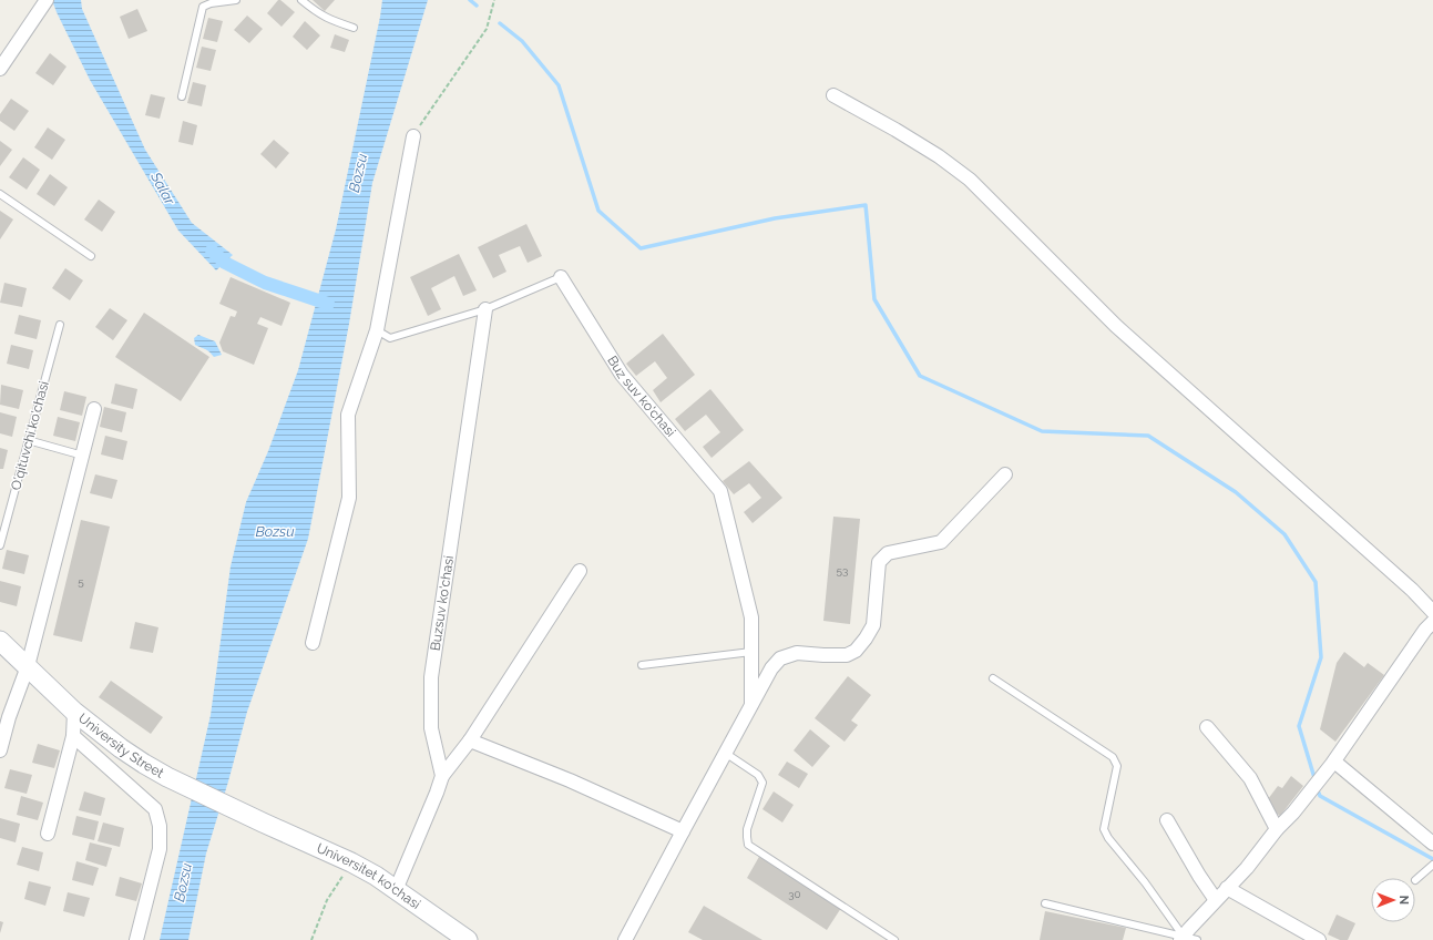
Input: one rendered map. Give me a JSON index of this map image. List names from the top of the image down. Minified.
{"streets":{"main road":["University Street","Universitet ko'chasi"],"street":["Buz suv ko'chasi","Buzsuv ko'chasi"],"lane":["O'qituvchi ko'chasi"]},"crossings":[["Buz suv ko'chasi","Buzsuv ko'chasi"],["University Street","Universitet ko'chasi"]],"water":["Bozsu","Salar"],"house_numbers":["53","5","30"],"north":"right"}
